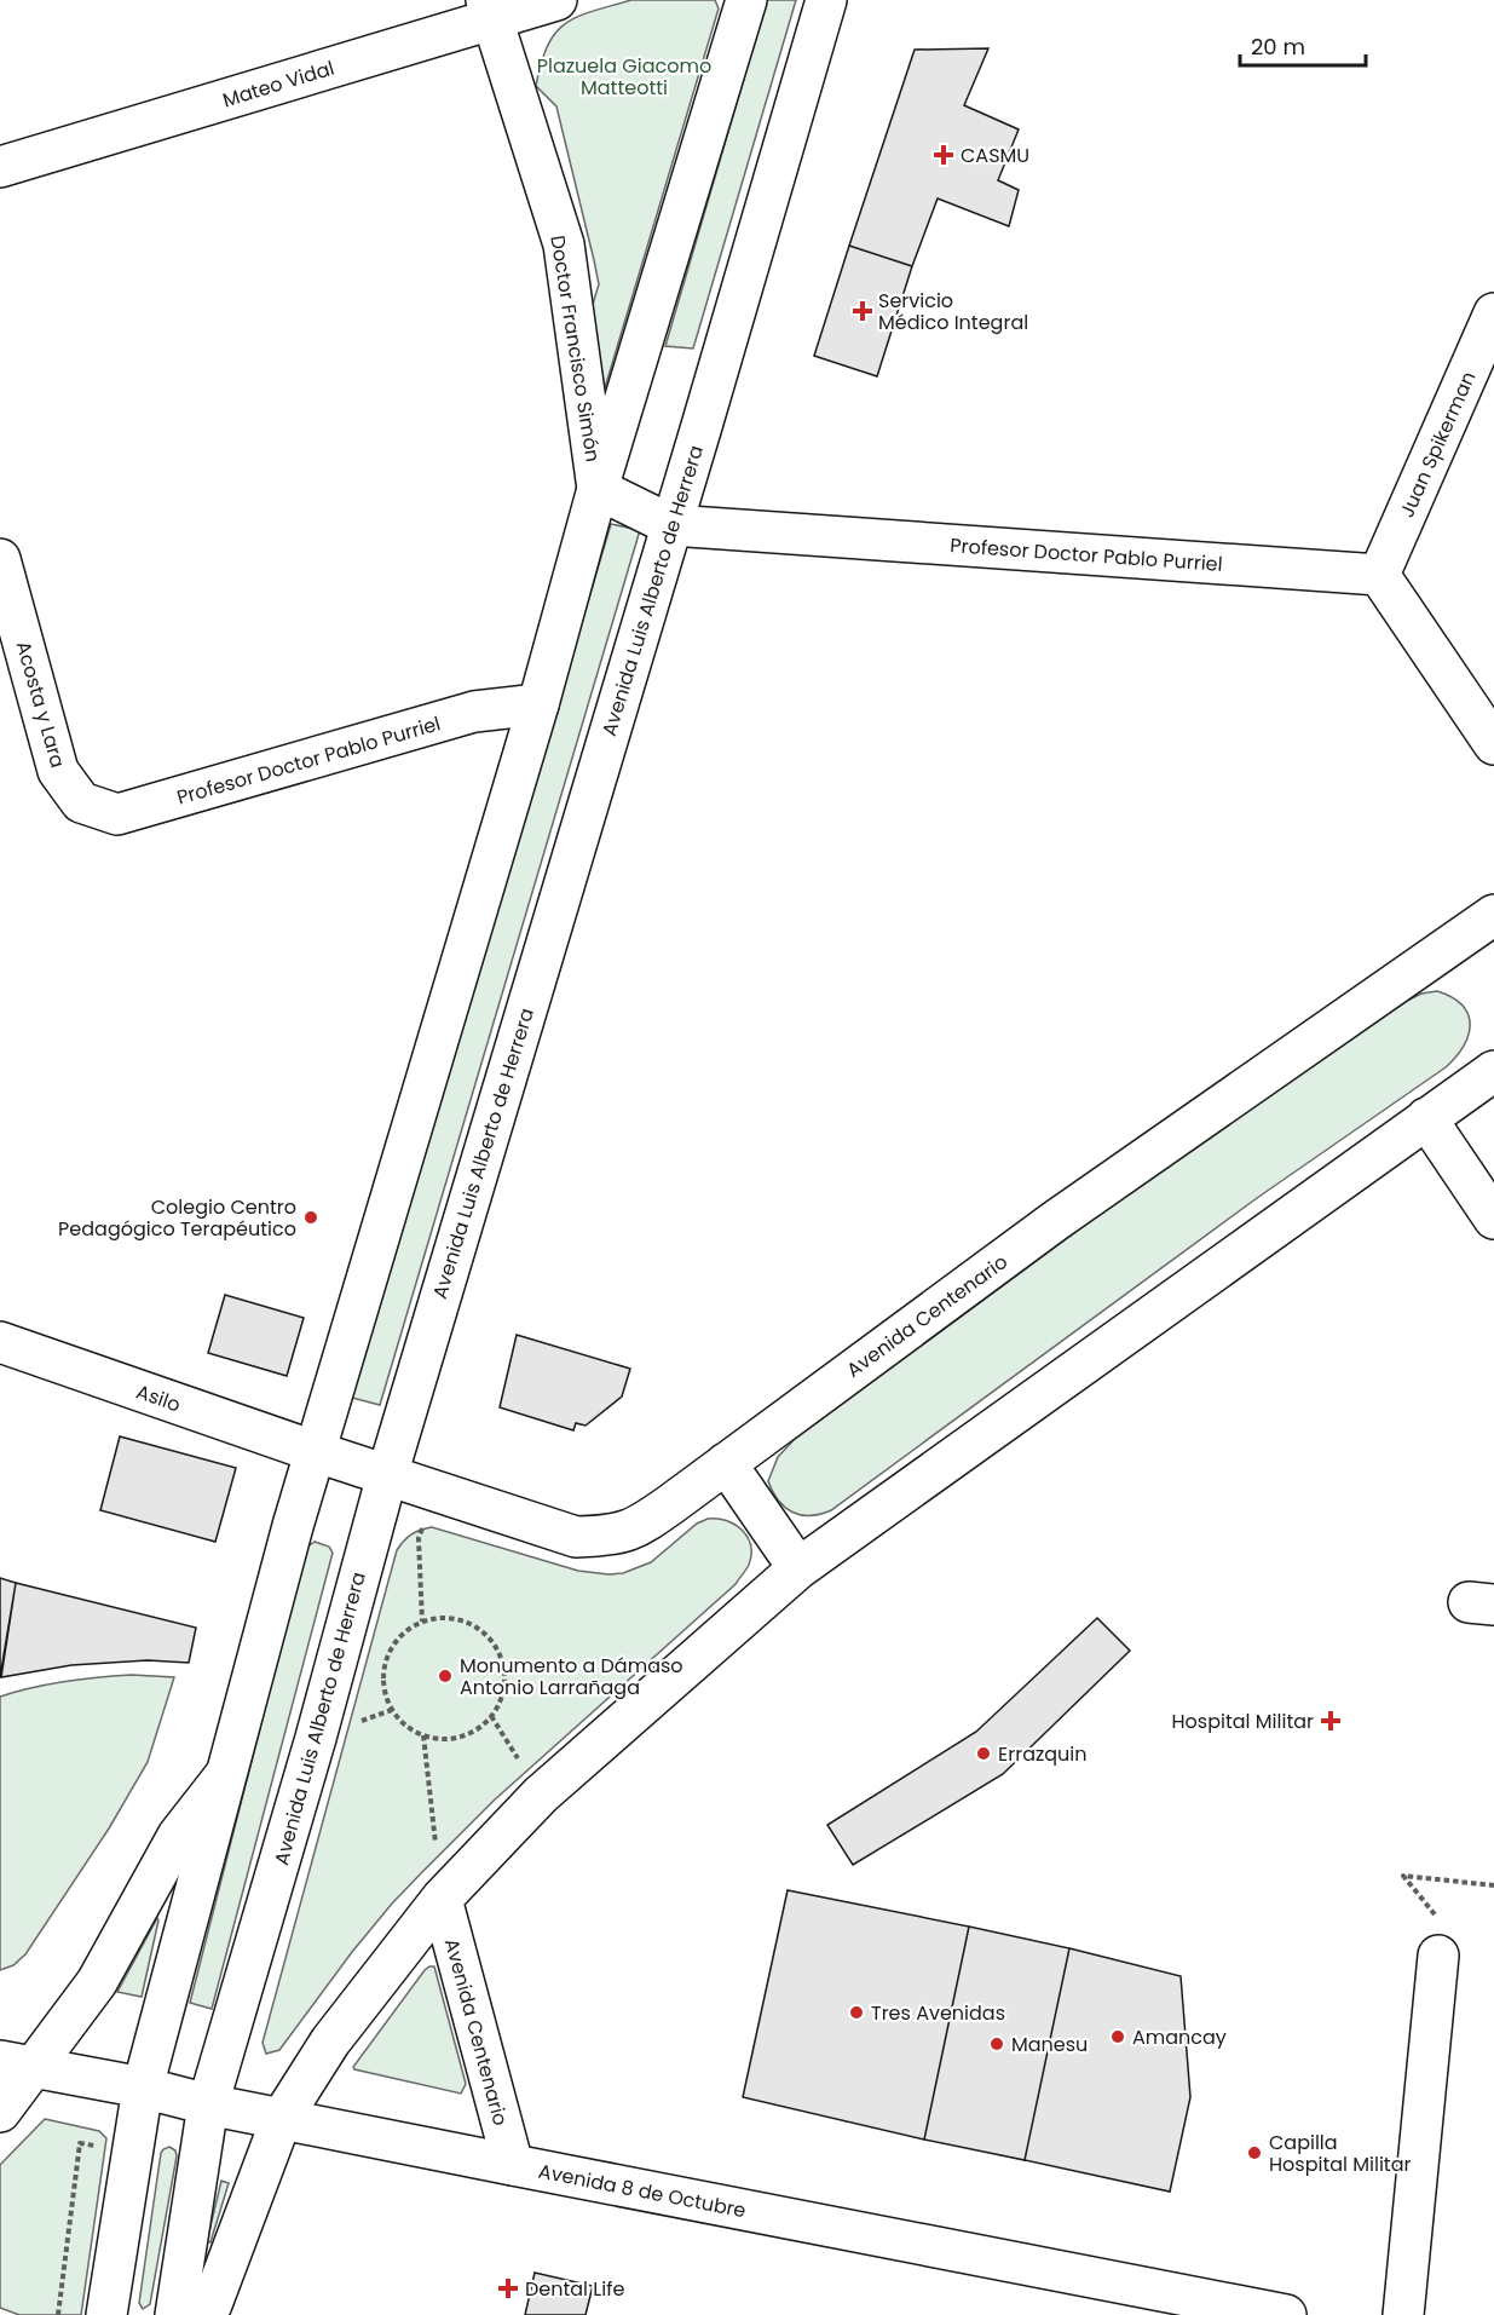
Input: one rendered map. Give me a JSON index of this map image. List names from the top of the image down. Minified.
{"streets":{"street":["Mateo Vidal","Doctor Francisco Simón","Juan Spikerman","Profesor Doctor Pablo Purriel","Avenida Luis Alberto de Herrera","Acosta y Lara","Avenida Centenario","Asilo","Avenida 8 de Octubre"]},"crossings":[["Mateo Vidal","Doctor Francisco Simón"],["Doctor Francisco Simón","Profesor Doctor Pablo Purriel"],["Juan Spikerman","Profesor Doctor Pablo Purriel"],["Profesor Doctor Pablo Purriel","Avenida Luis Alberto de Herrera"],["Profesor Doctor Pablo Purriel","Acosta y Lara"],["Avenida Luis Alberto de Herrera","Avenida Centenario"],["Avenida Luis Alberto de Herrera","Avenida 8 de Octubre"],["Avenida Centenario","Asilo"],["Avenida Centenario","Avenida 8 de Octubre"]],"parks":["Plazuela Giacomo Matteotti"],"places":{"health":["CASMU","Servicio Médico Integral","Hospital Militar","Dental Life"],"other":["Colegio Centro Pedagógico Terapéutico","Monumento a Dámaso Antonio Larrañaga","Errazquin","Tres Avenidas","Amancay","Manesu","Capilla Hospital Militar"]},"scale_bar":"20 m"}
